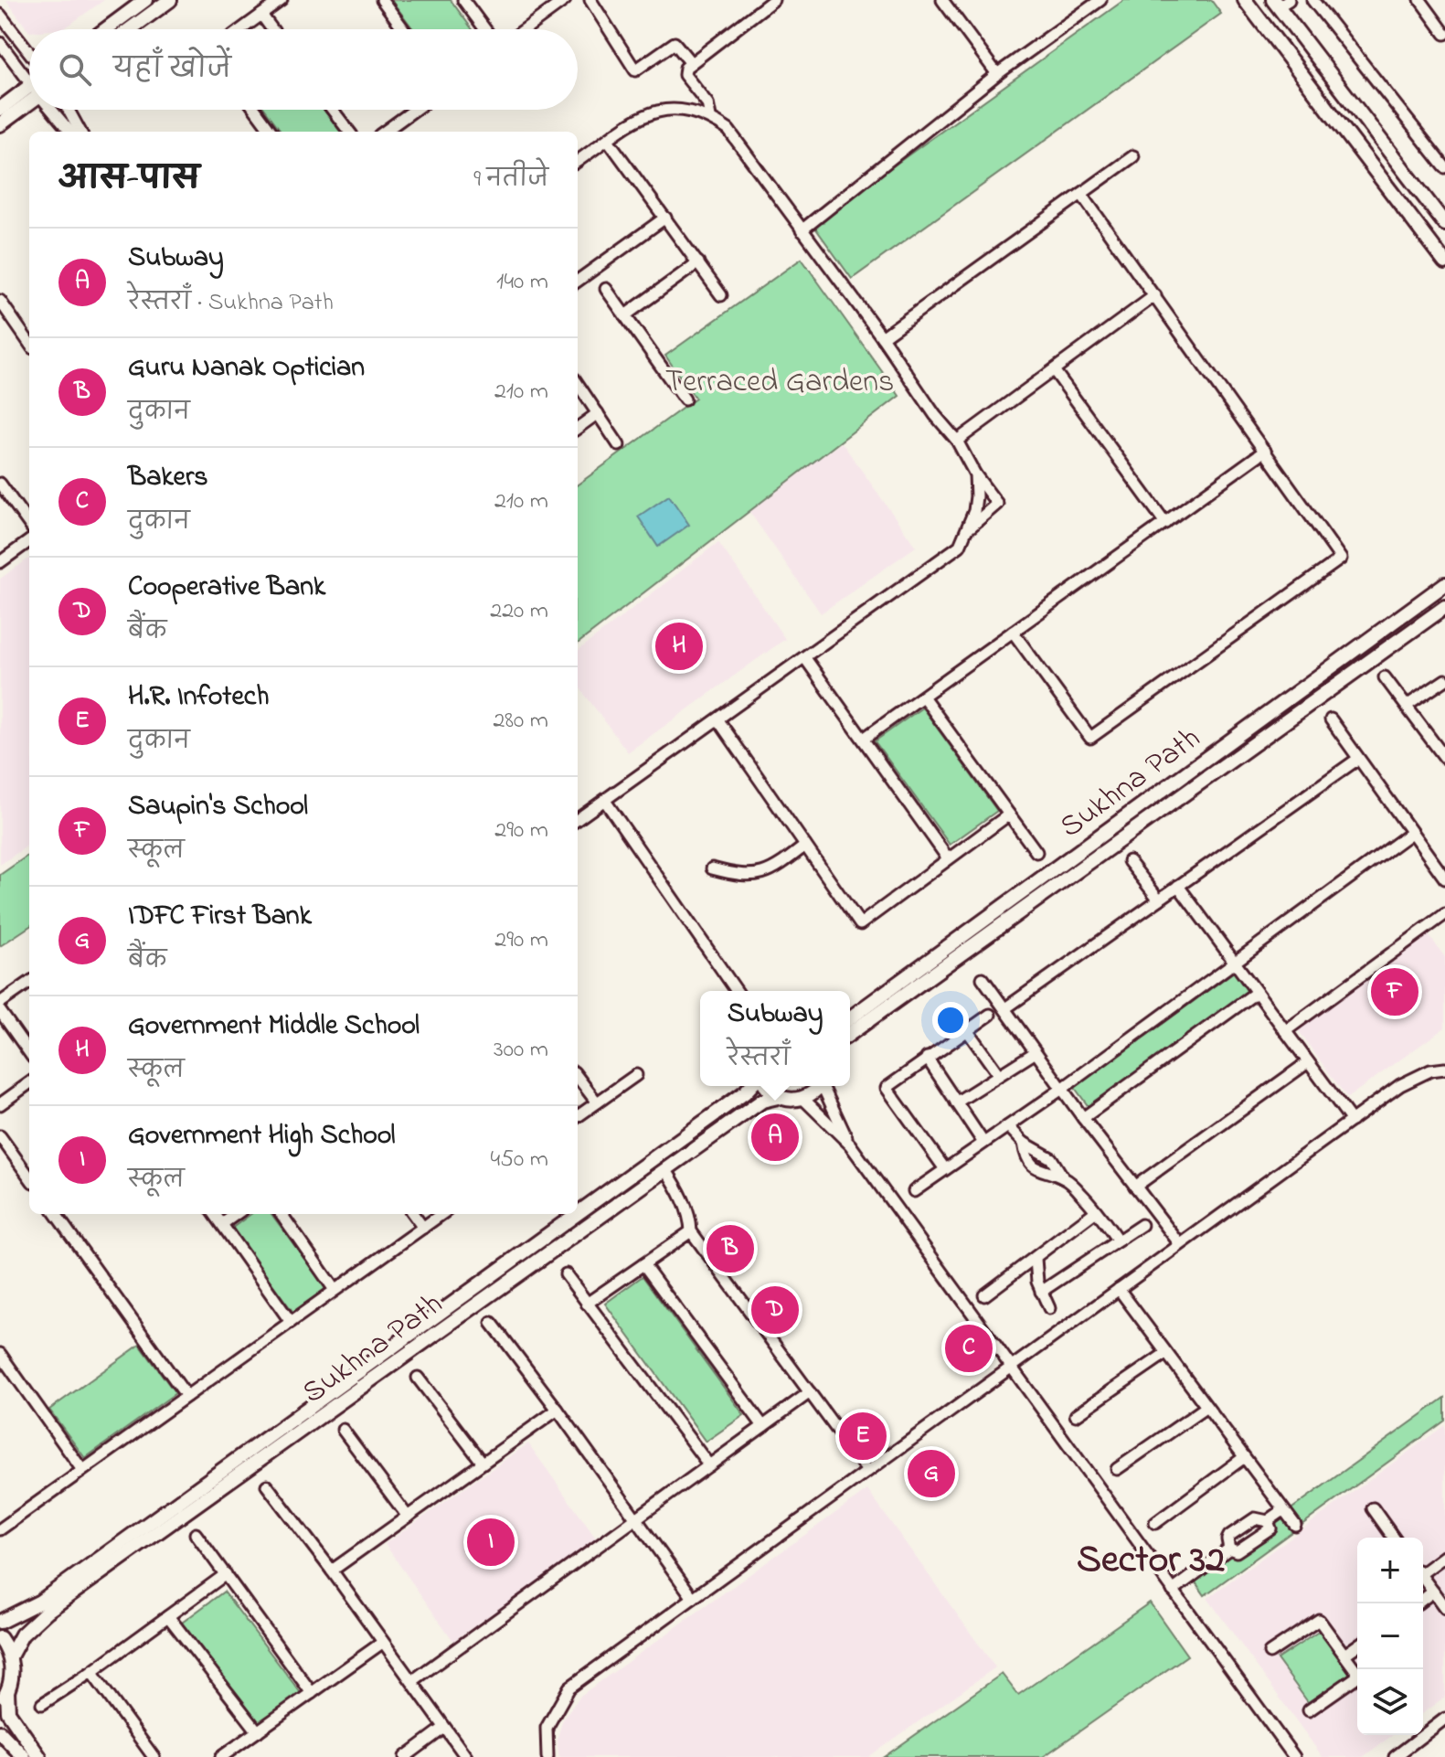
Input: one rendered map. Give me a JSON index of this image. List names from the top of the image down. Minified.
{"streets":{"main road":["Sukhna Path"]},"districts":["Sector 32"],"parks":["Terraced Gardens"],"page":{"search":"यहाँ खोजें","heading":["आस-पास","9 नतीजे"],"list":[{"mark":"A","name":"Subway","note":"रेस्तराँ · Sukhna Path","value":"140 m"},{"mark":"B","name":"Guru Nanak Optician","note":"दुकान","value":"210 m"},{"mark":"C","name":"Bakers","note":"दुकान","value":"210 m"},{"mark":"D","name":"Cooperative Bank","note":"बैंक","value":"220 m"},{"mark":"E","name":"H.R. Infotech","note":"दुकान","value":"280 m"},{"mark":"F","name":"Saupin's School","note":"स्कूल","value":"290 m"},{"mark":"G","name":"IDFC First Bank","note":"बैंक","value":"290 m"},{"mark":"H","name":"Government Middle School","note":"स्कूल","value":"300 m"},{"mark":"I","name":"Government High School","note":"स्कूल","value":"450 m"}],"pins":["H","F","A","B","D","C","E","G","I"],"popup":["Subway","रेस्तराँ"],"map_buttons":["+","−"]}}
